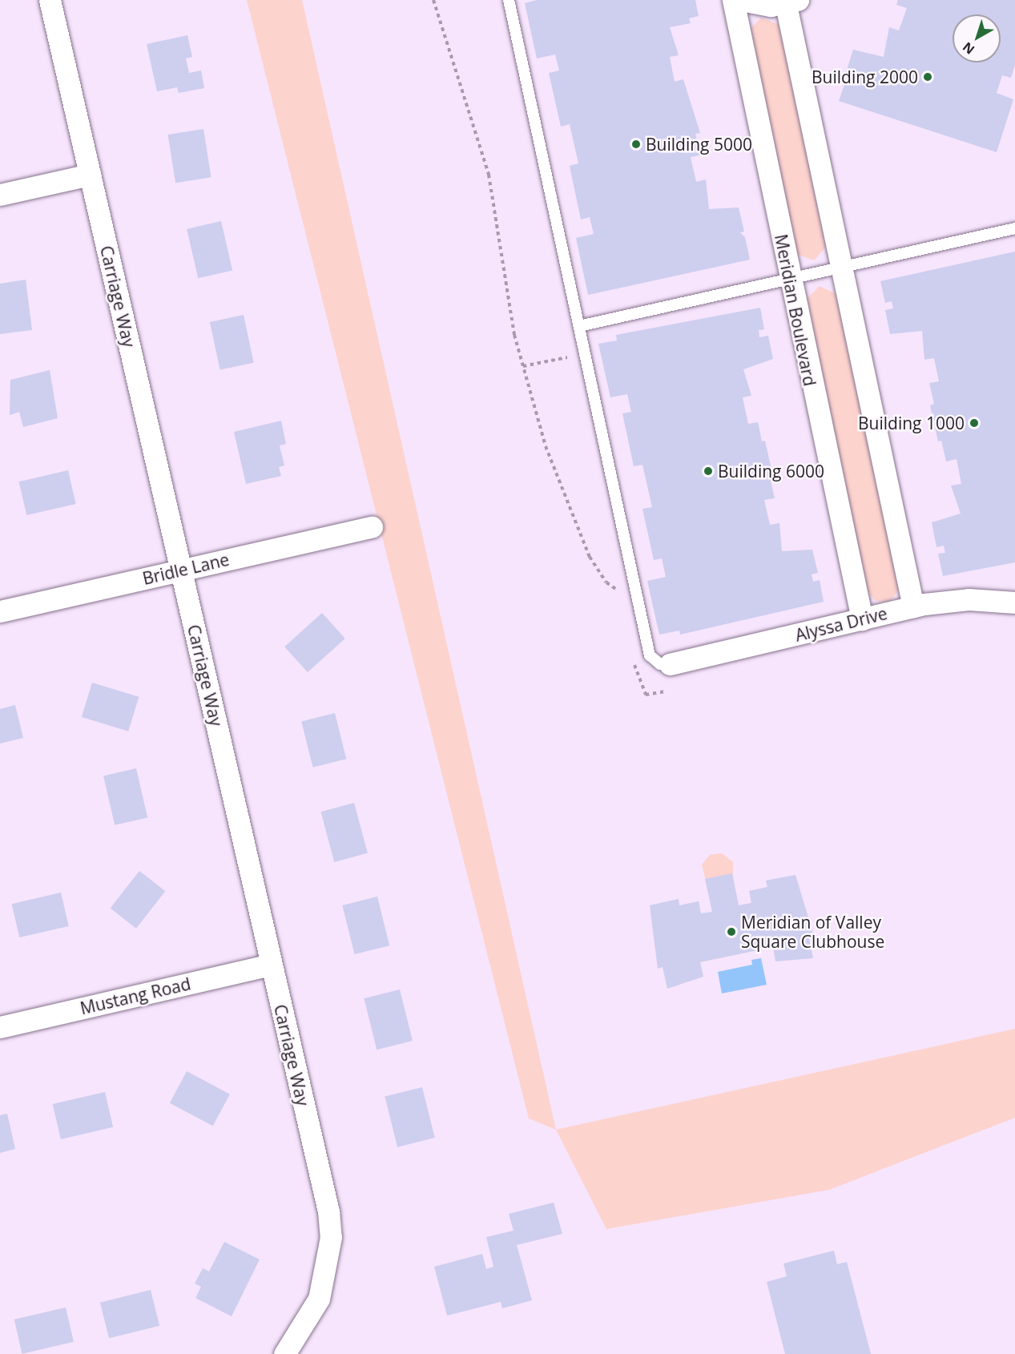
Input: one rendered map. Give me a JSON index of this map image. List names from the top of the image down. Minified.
{"streets":{"street":["Carriage Way","Meridian Boulevard","Bridle Lane","Alyssa Drive","Mustang Road"]},"crossings":[["Carriage Way","Bridle Lane"],["Carriage Way","Mustang Road"],["Meridian Boulevard","Alyssa Drive"]],"places":["Building 2000","Building 5000","Building 1000","Building 6000","Meridian of Valley Square Clubhouse"],"north":"bottom left"}
